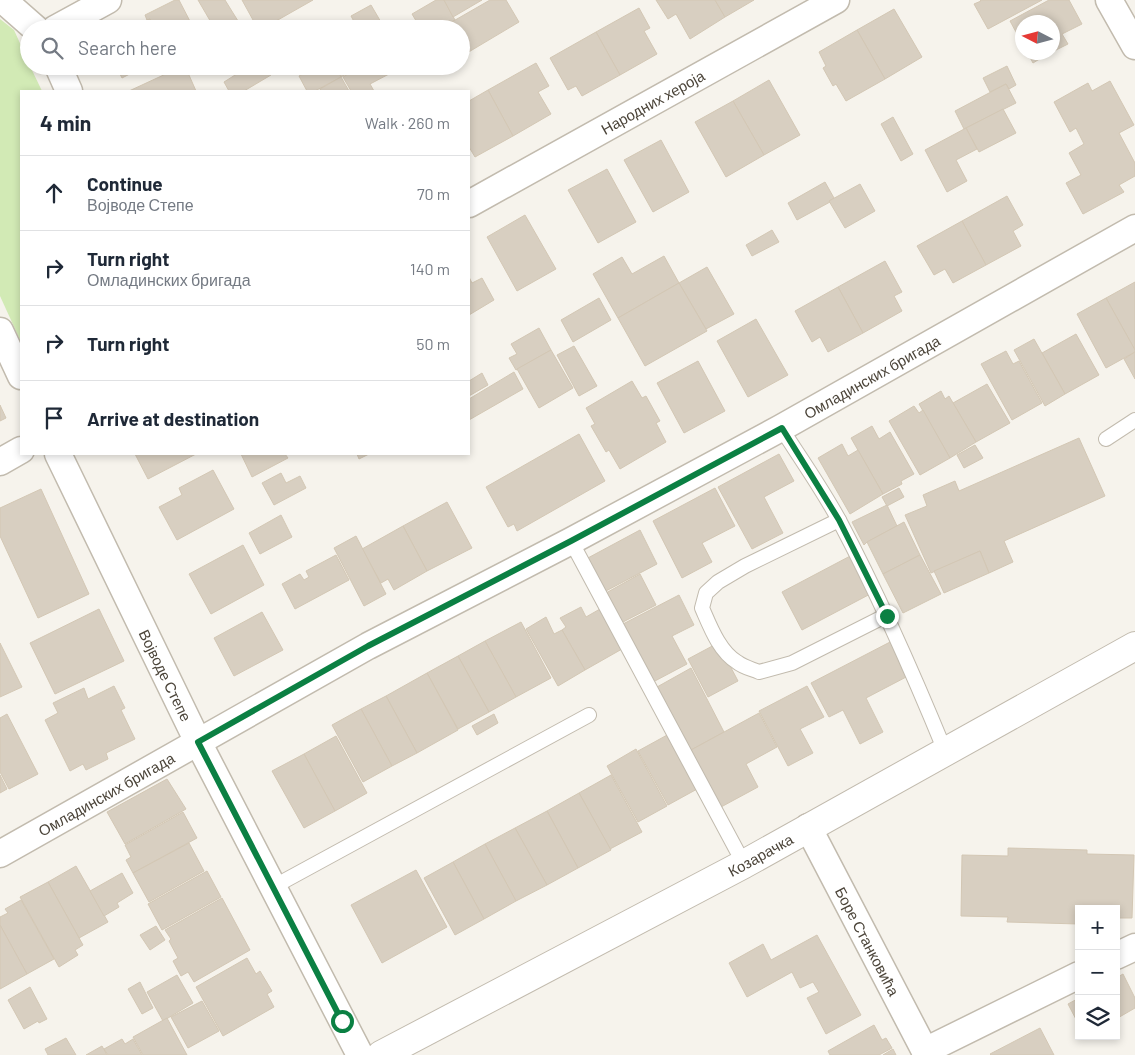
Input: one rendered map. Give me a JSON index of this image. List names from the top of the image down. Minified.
{"streets":{"street":["Народних хероја","Омладинских бригада","Војводе Степе","Козарачка","Боре Станковића"]},"crossings":[["Омладинских бригада","Војводе Степе"],["Козарачка","Боре Станковића"]],"north":"left","page":{"search":"Search here","heading":["4 min","Walk · 260 m"],"list":[["Continue","Војводе Степе","70 m"],["Turn right","Омладинских бригада","140 m"],["Turn right","50 m"],"Arrive at destination"],"map_buttons":["+","−"]}}
